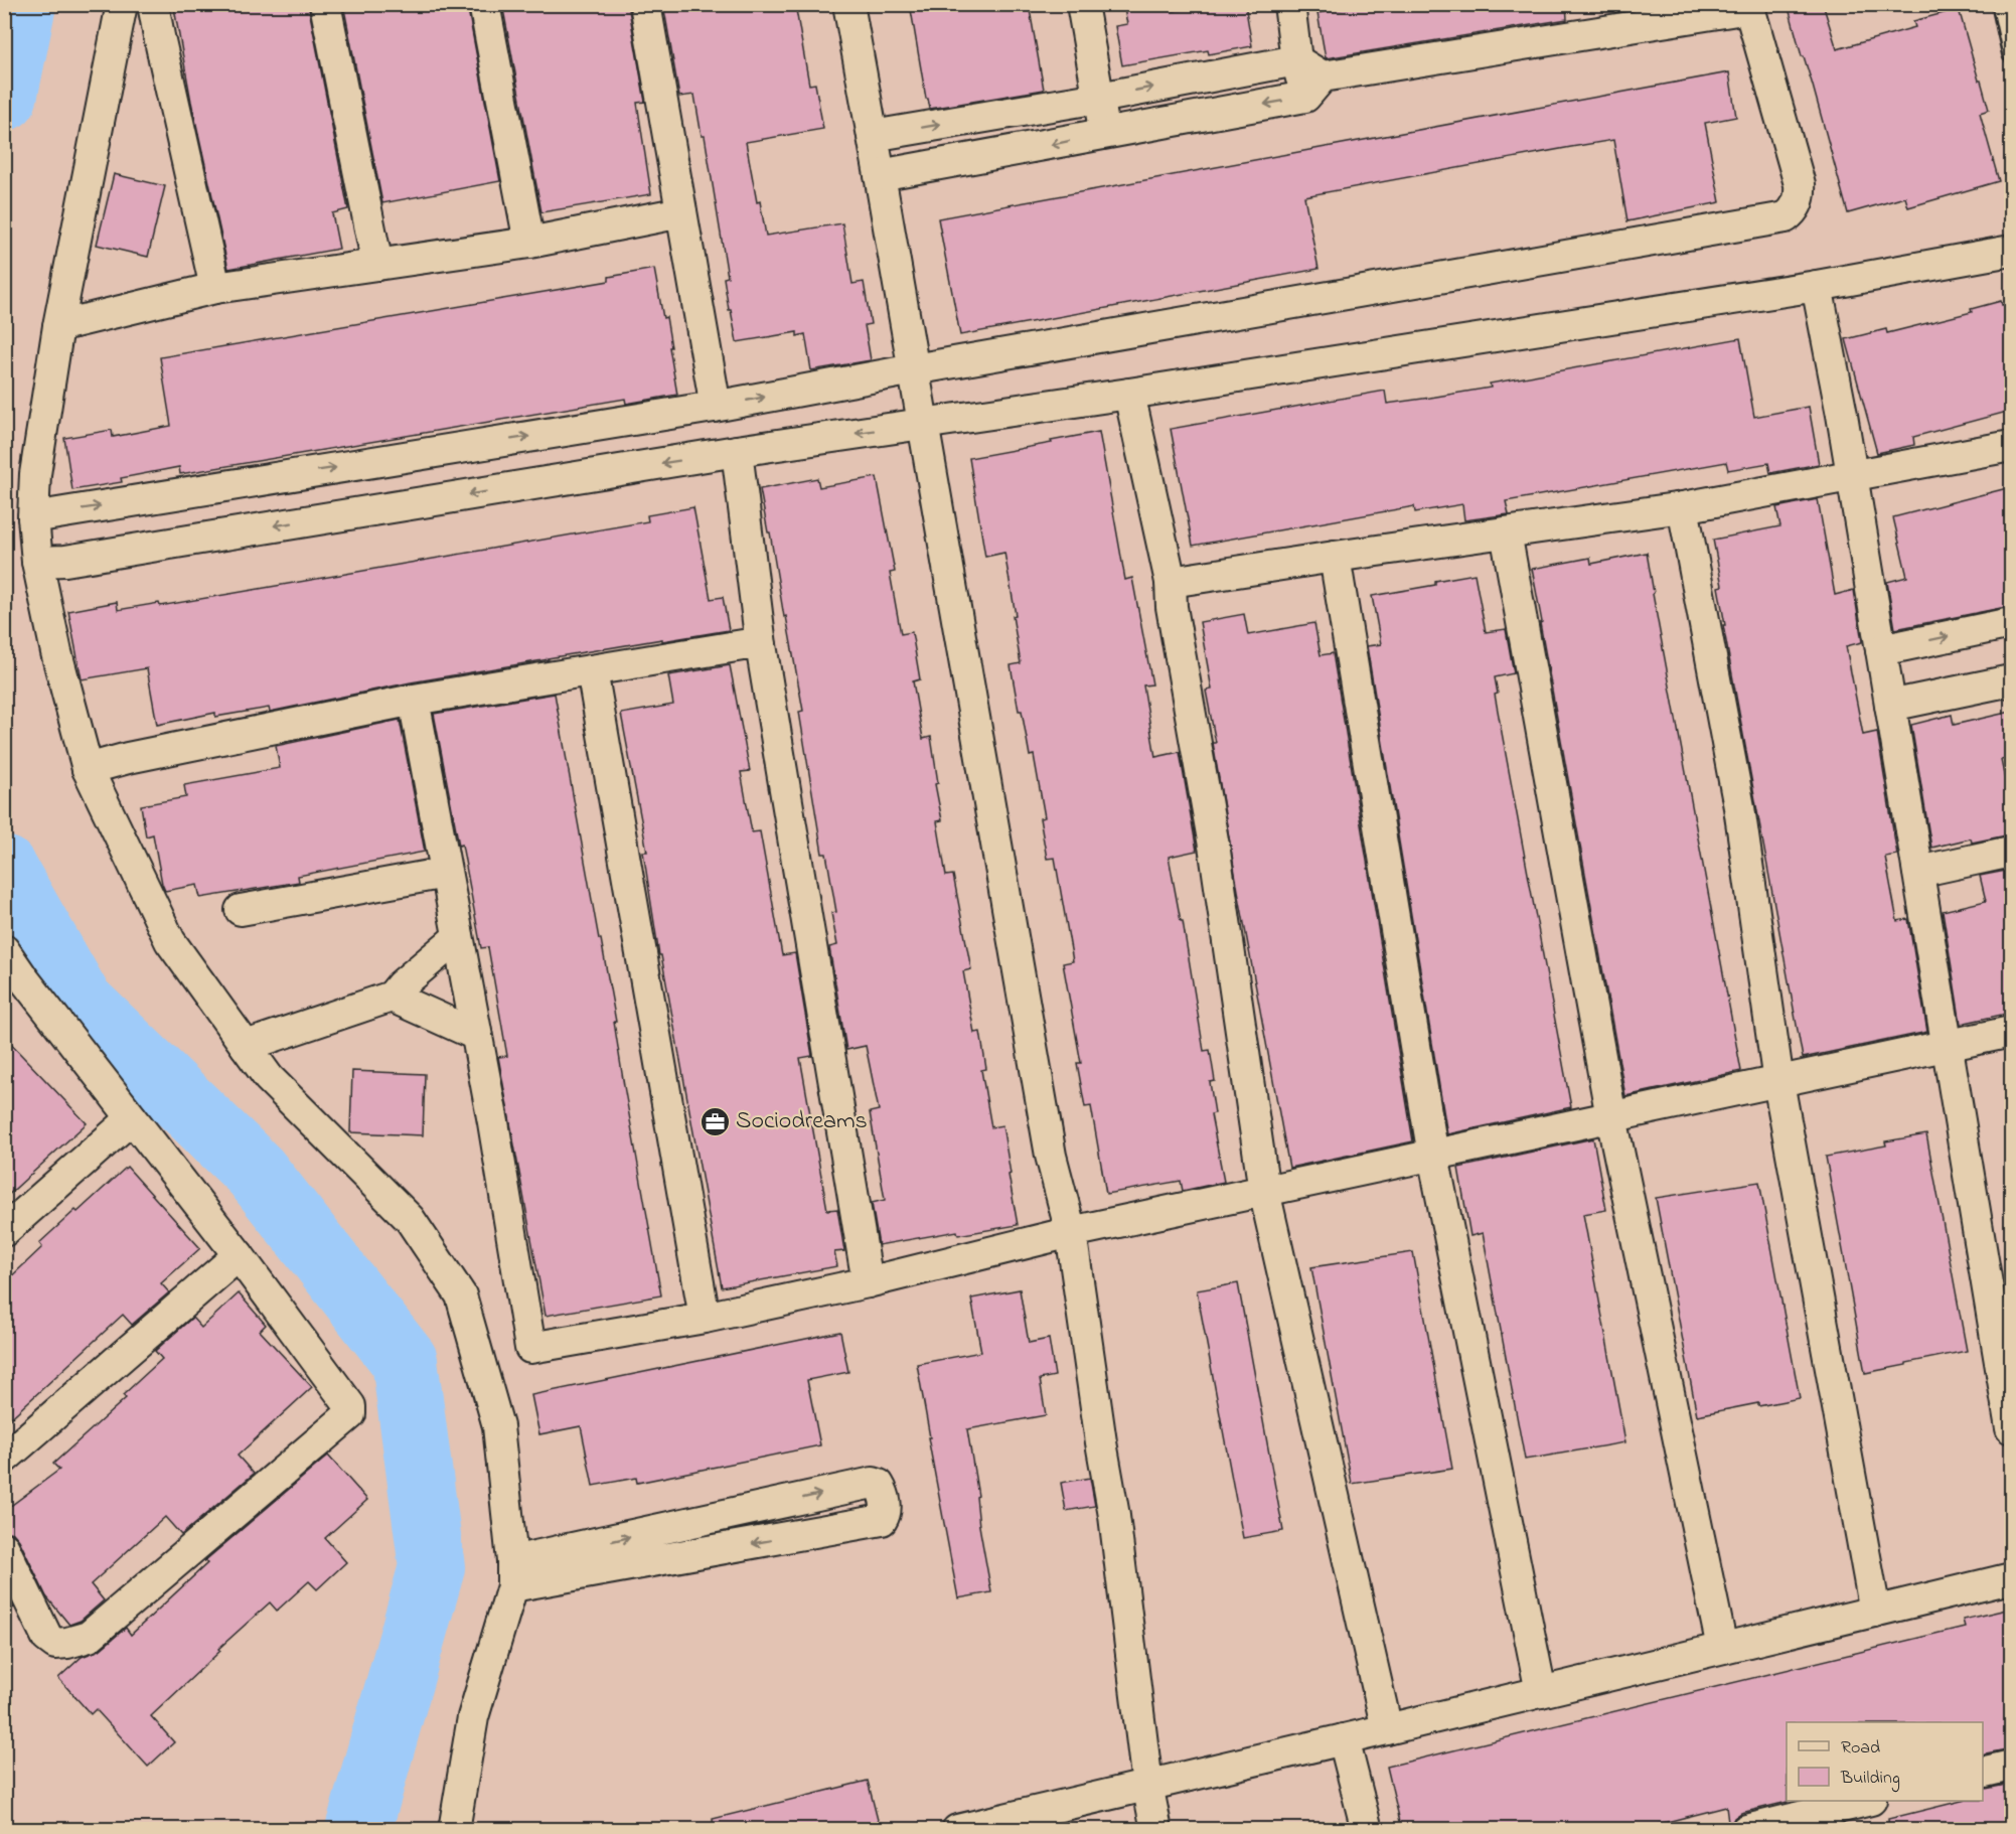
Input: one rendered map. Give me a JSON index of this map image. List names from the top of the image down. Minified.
{"places":{"office":["Sociodreams"]},"legend":["Road","Building"]}
